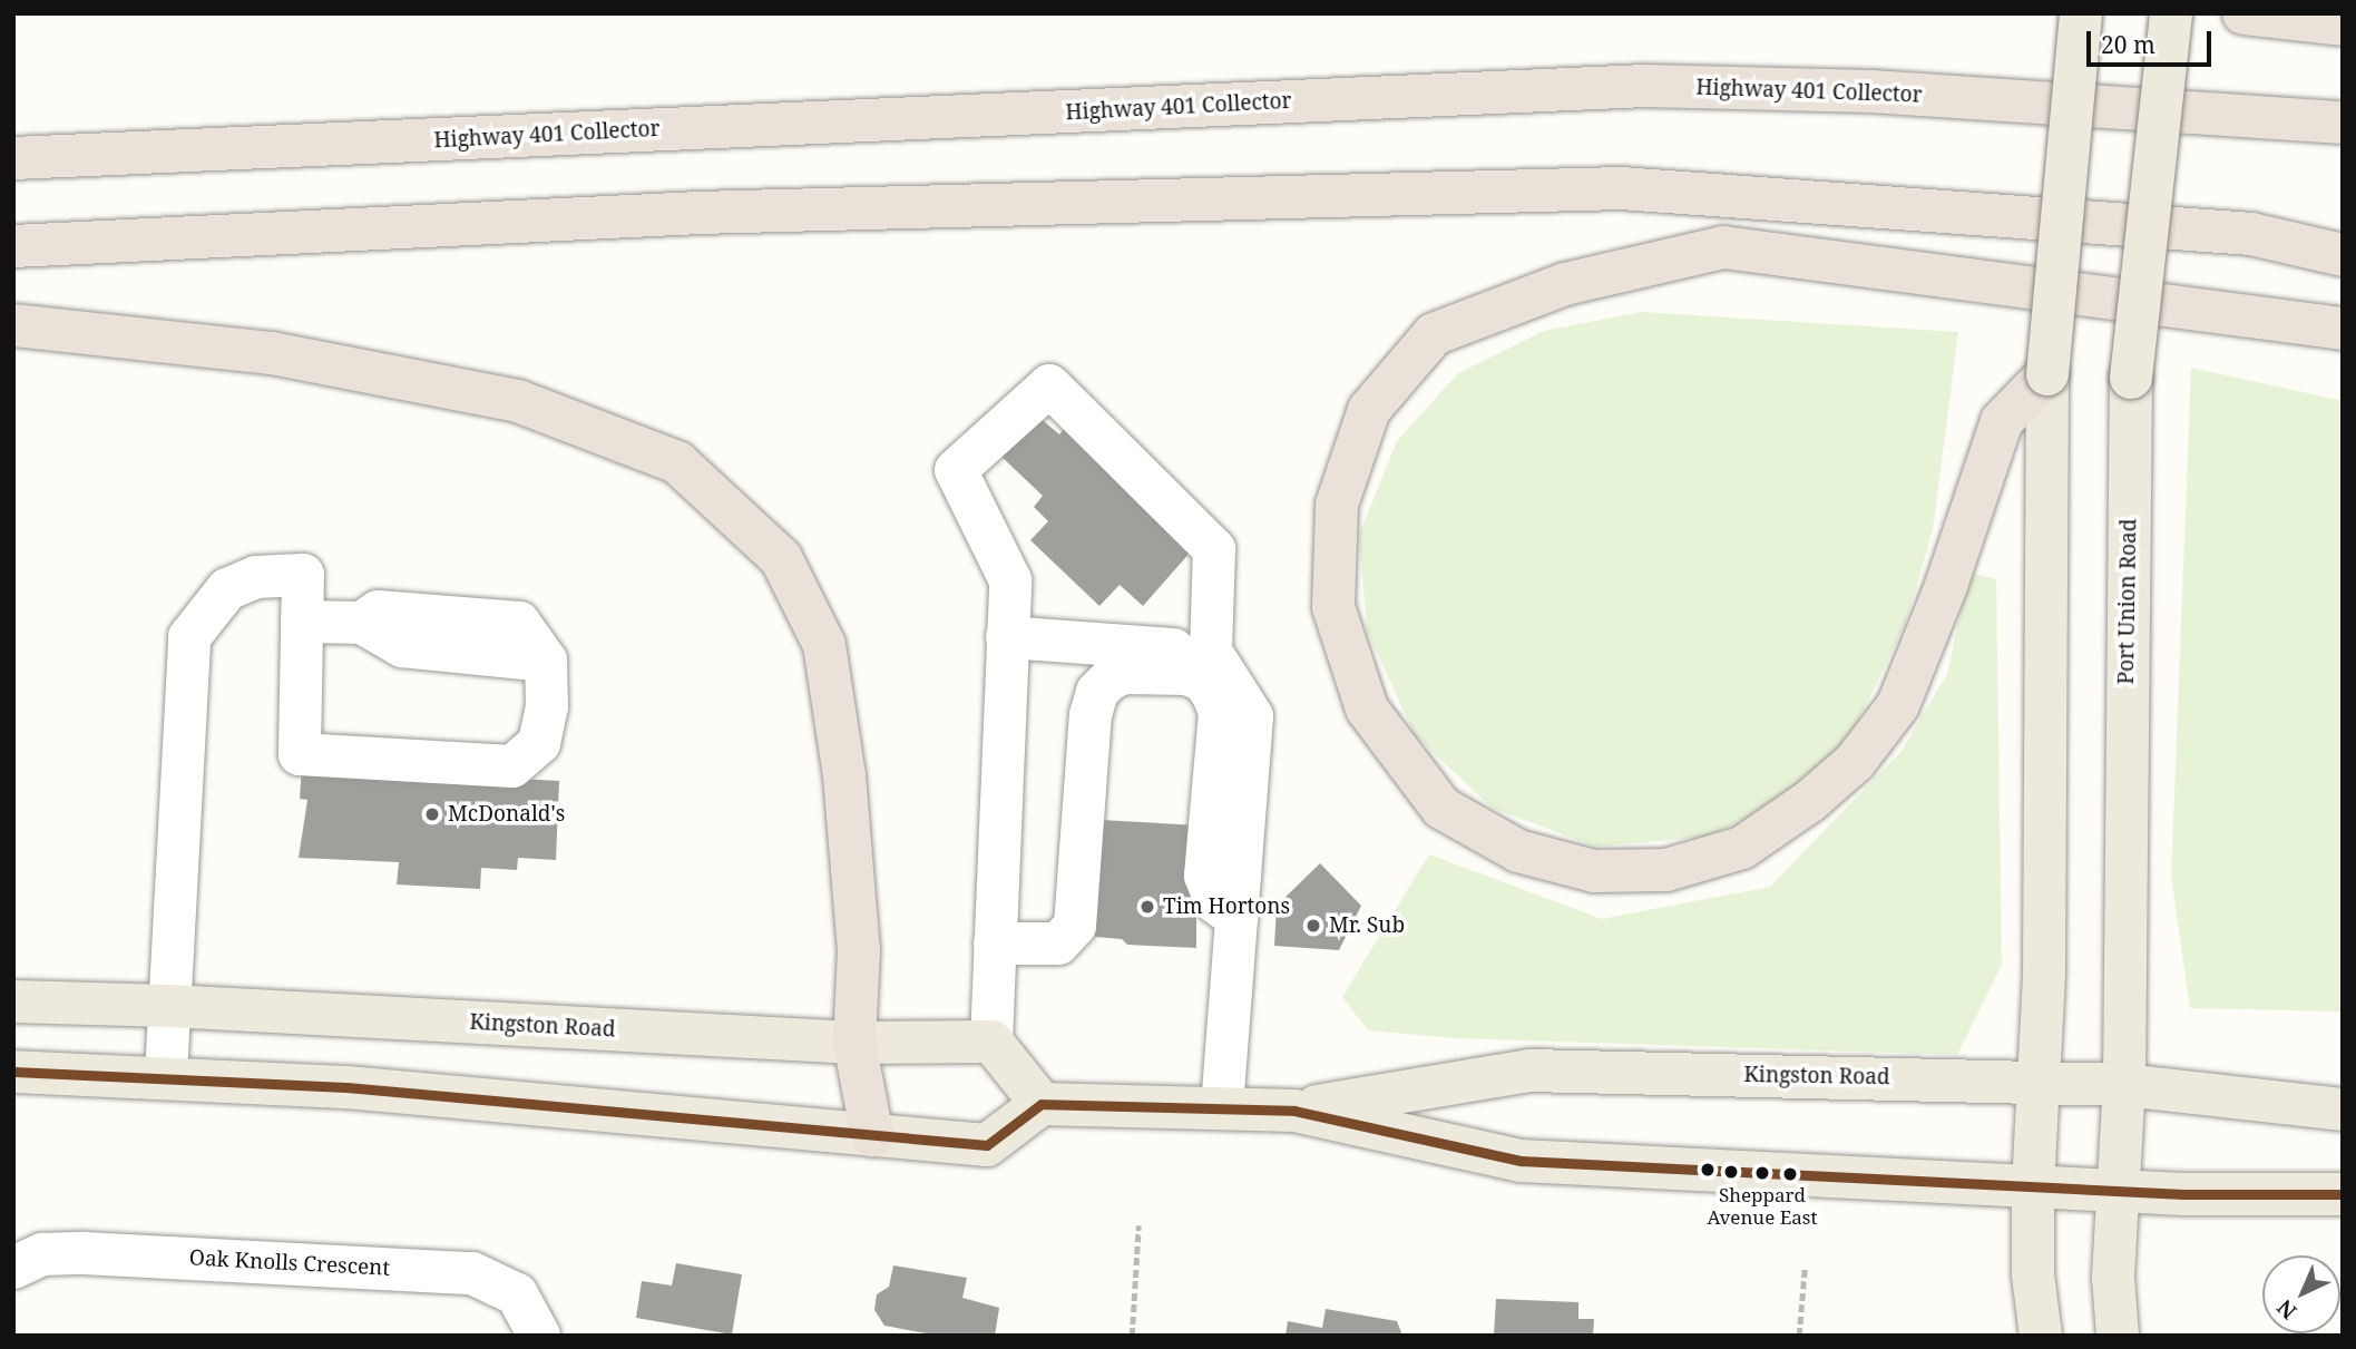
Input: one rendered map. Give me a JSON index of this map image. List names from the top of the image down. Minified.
{"streets":{"highway":["Highway 401 Collector"],"main road":["Port Union Road","Kingston Road"],"street":["Oak Knolls Crescent"]},"crossings":[["Port Union Road","Kingston Road"]],"places":["McDonald's","Tim Hortons","Mr. Sub","Sheppard Avenue East"],"scale_bar":"20 m","north":"bottom left"}
